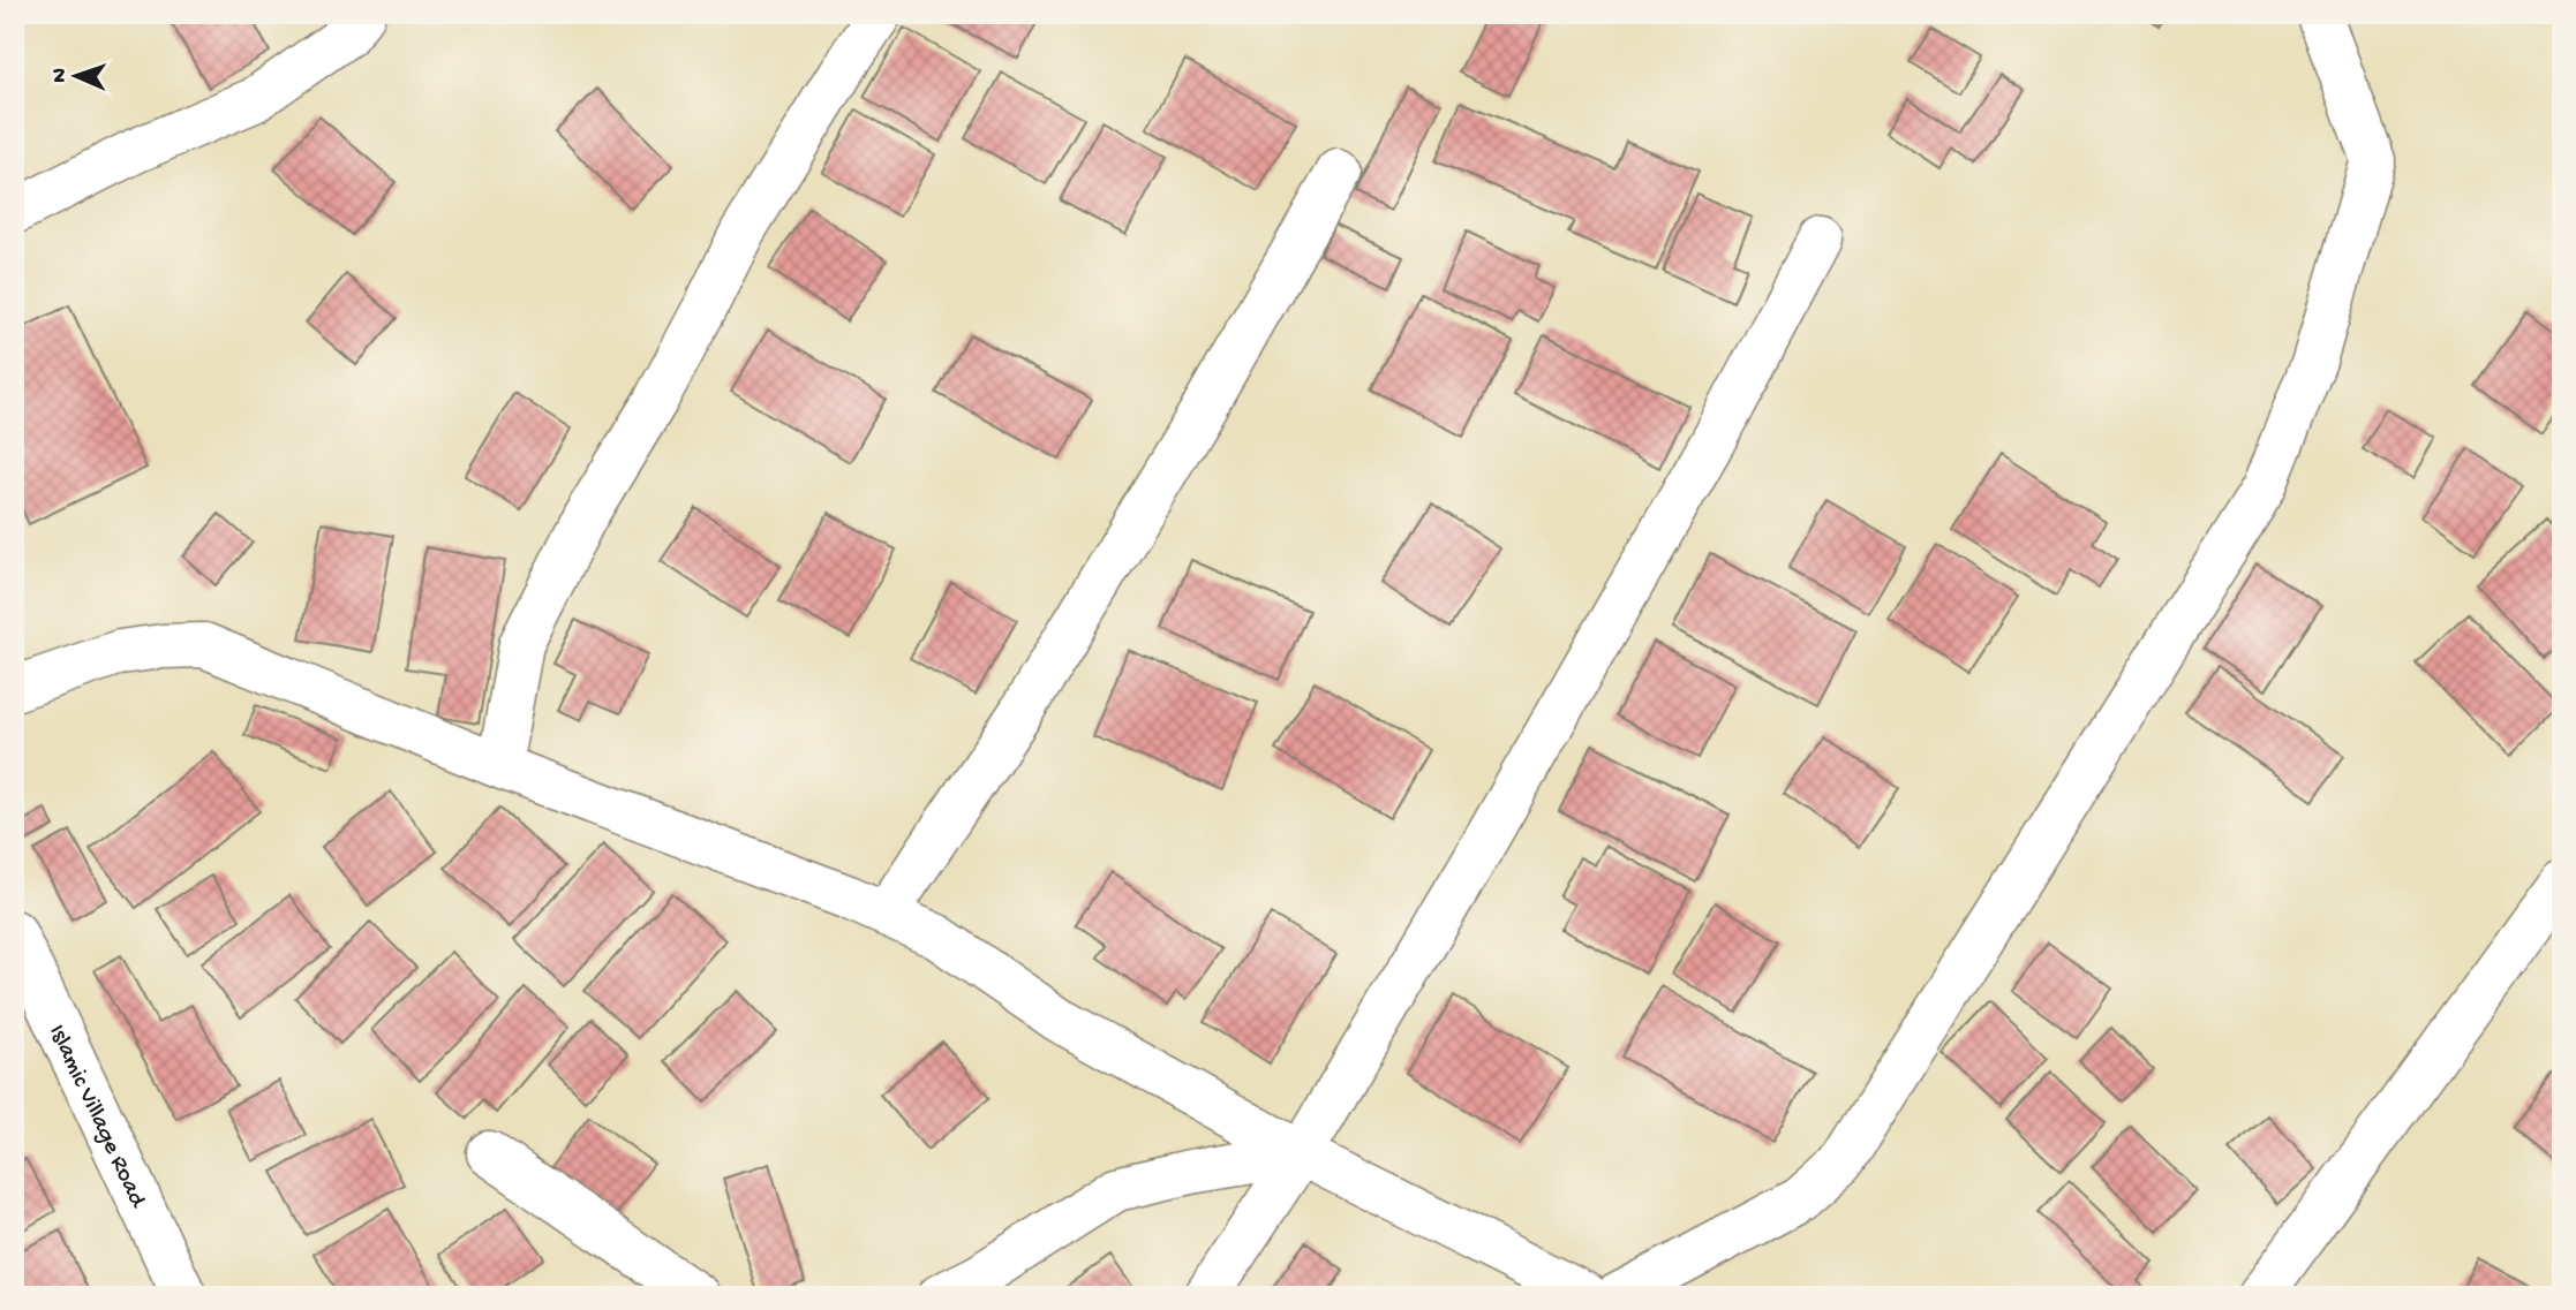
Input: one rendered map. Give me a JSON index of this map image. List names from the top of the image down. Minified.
{"streets":{"street":["Islamic Village Road"]},"north":"left"}
